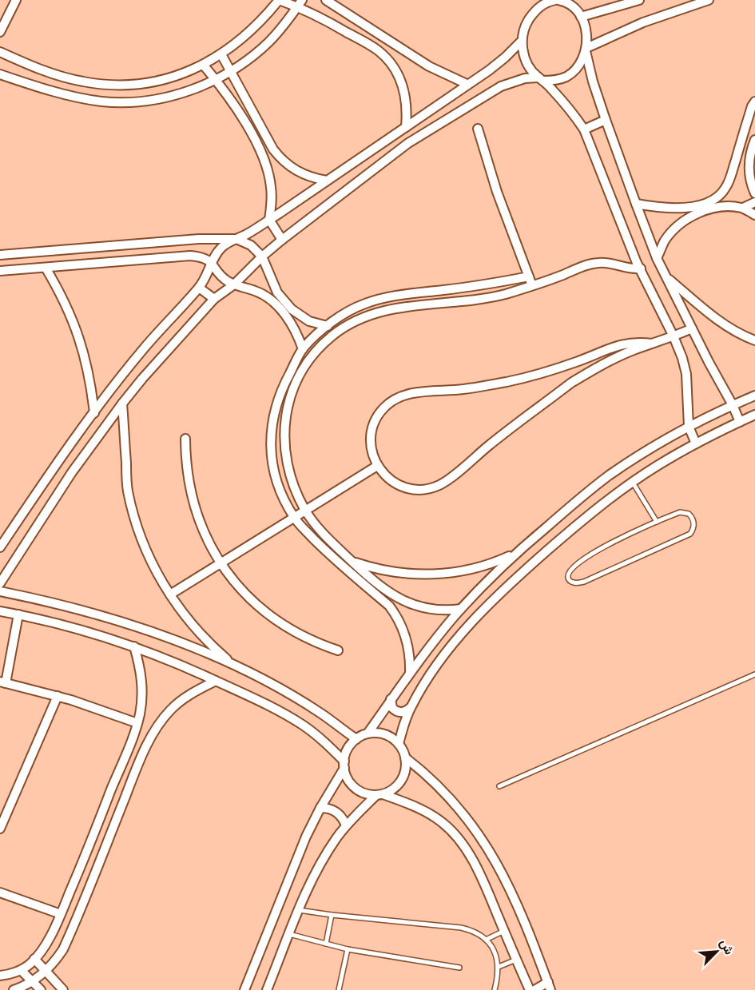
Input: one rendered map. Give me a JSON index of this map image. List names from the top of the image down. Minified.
{"north":"top right"}
